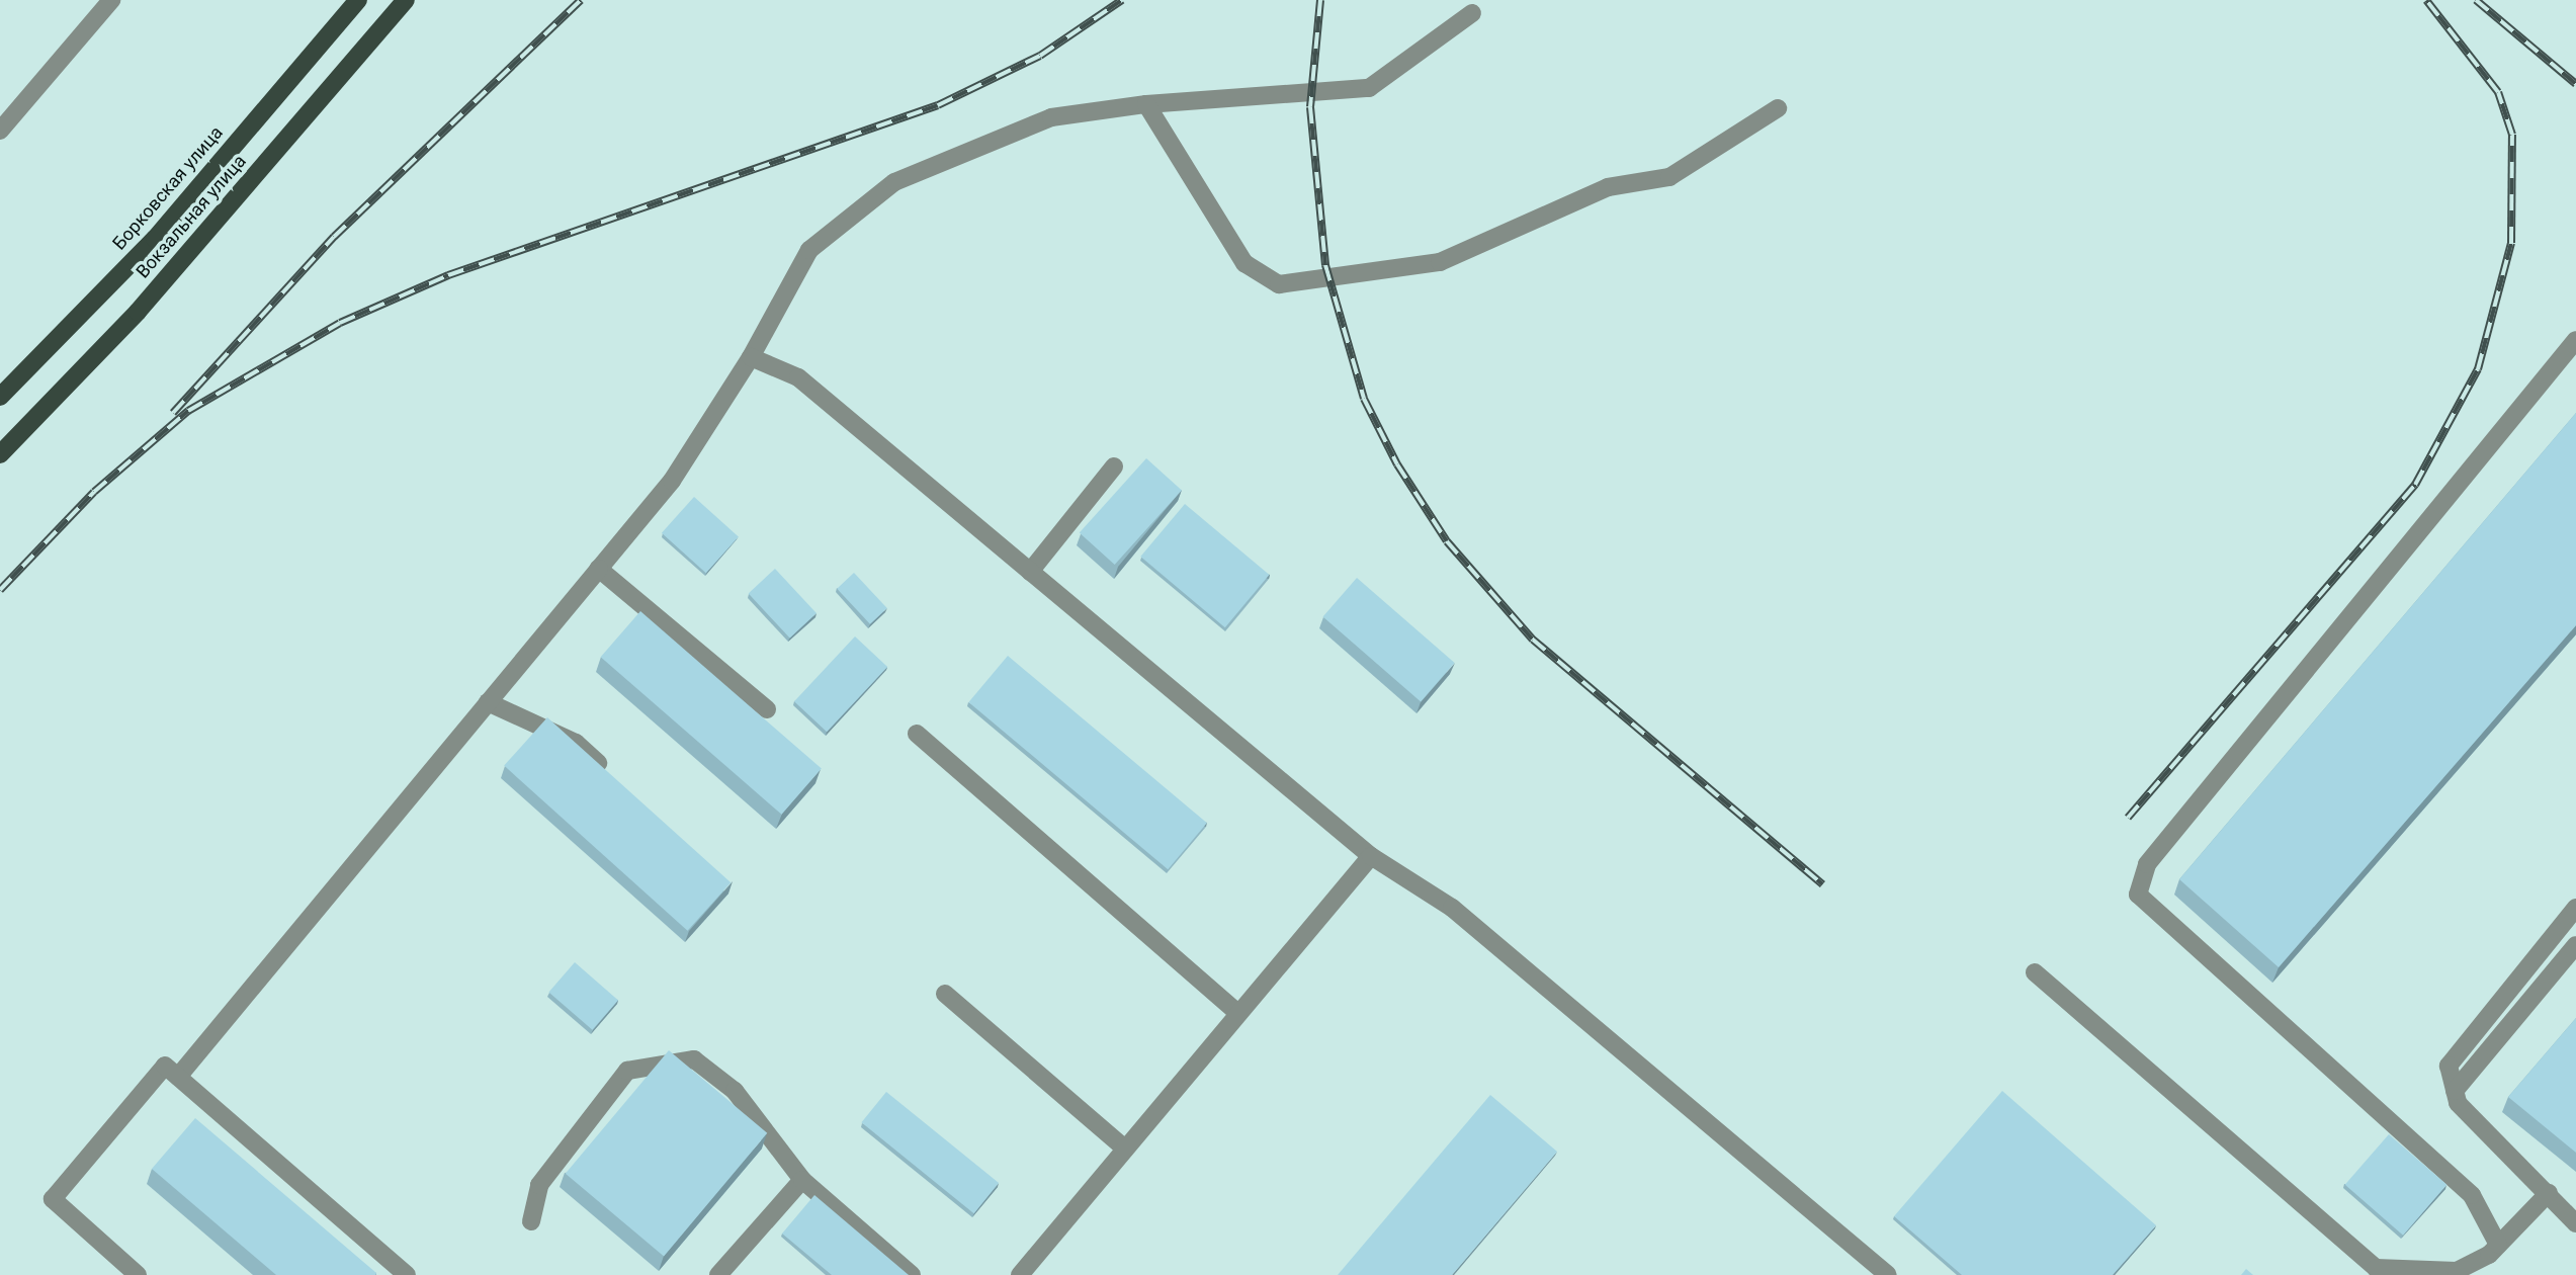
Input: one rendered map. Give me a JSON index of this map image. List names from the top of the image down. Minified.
{"streets":{"main road":["Борковская улица","Вокзальная улица"]}}
